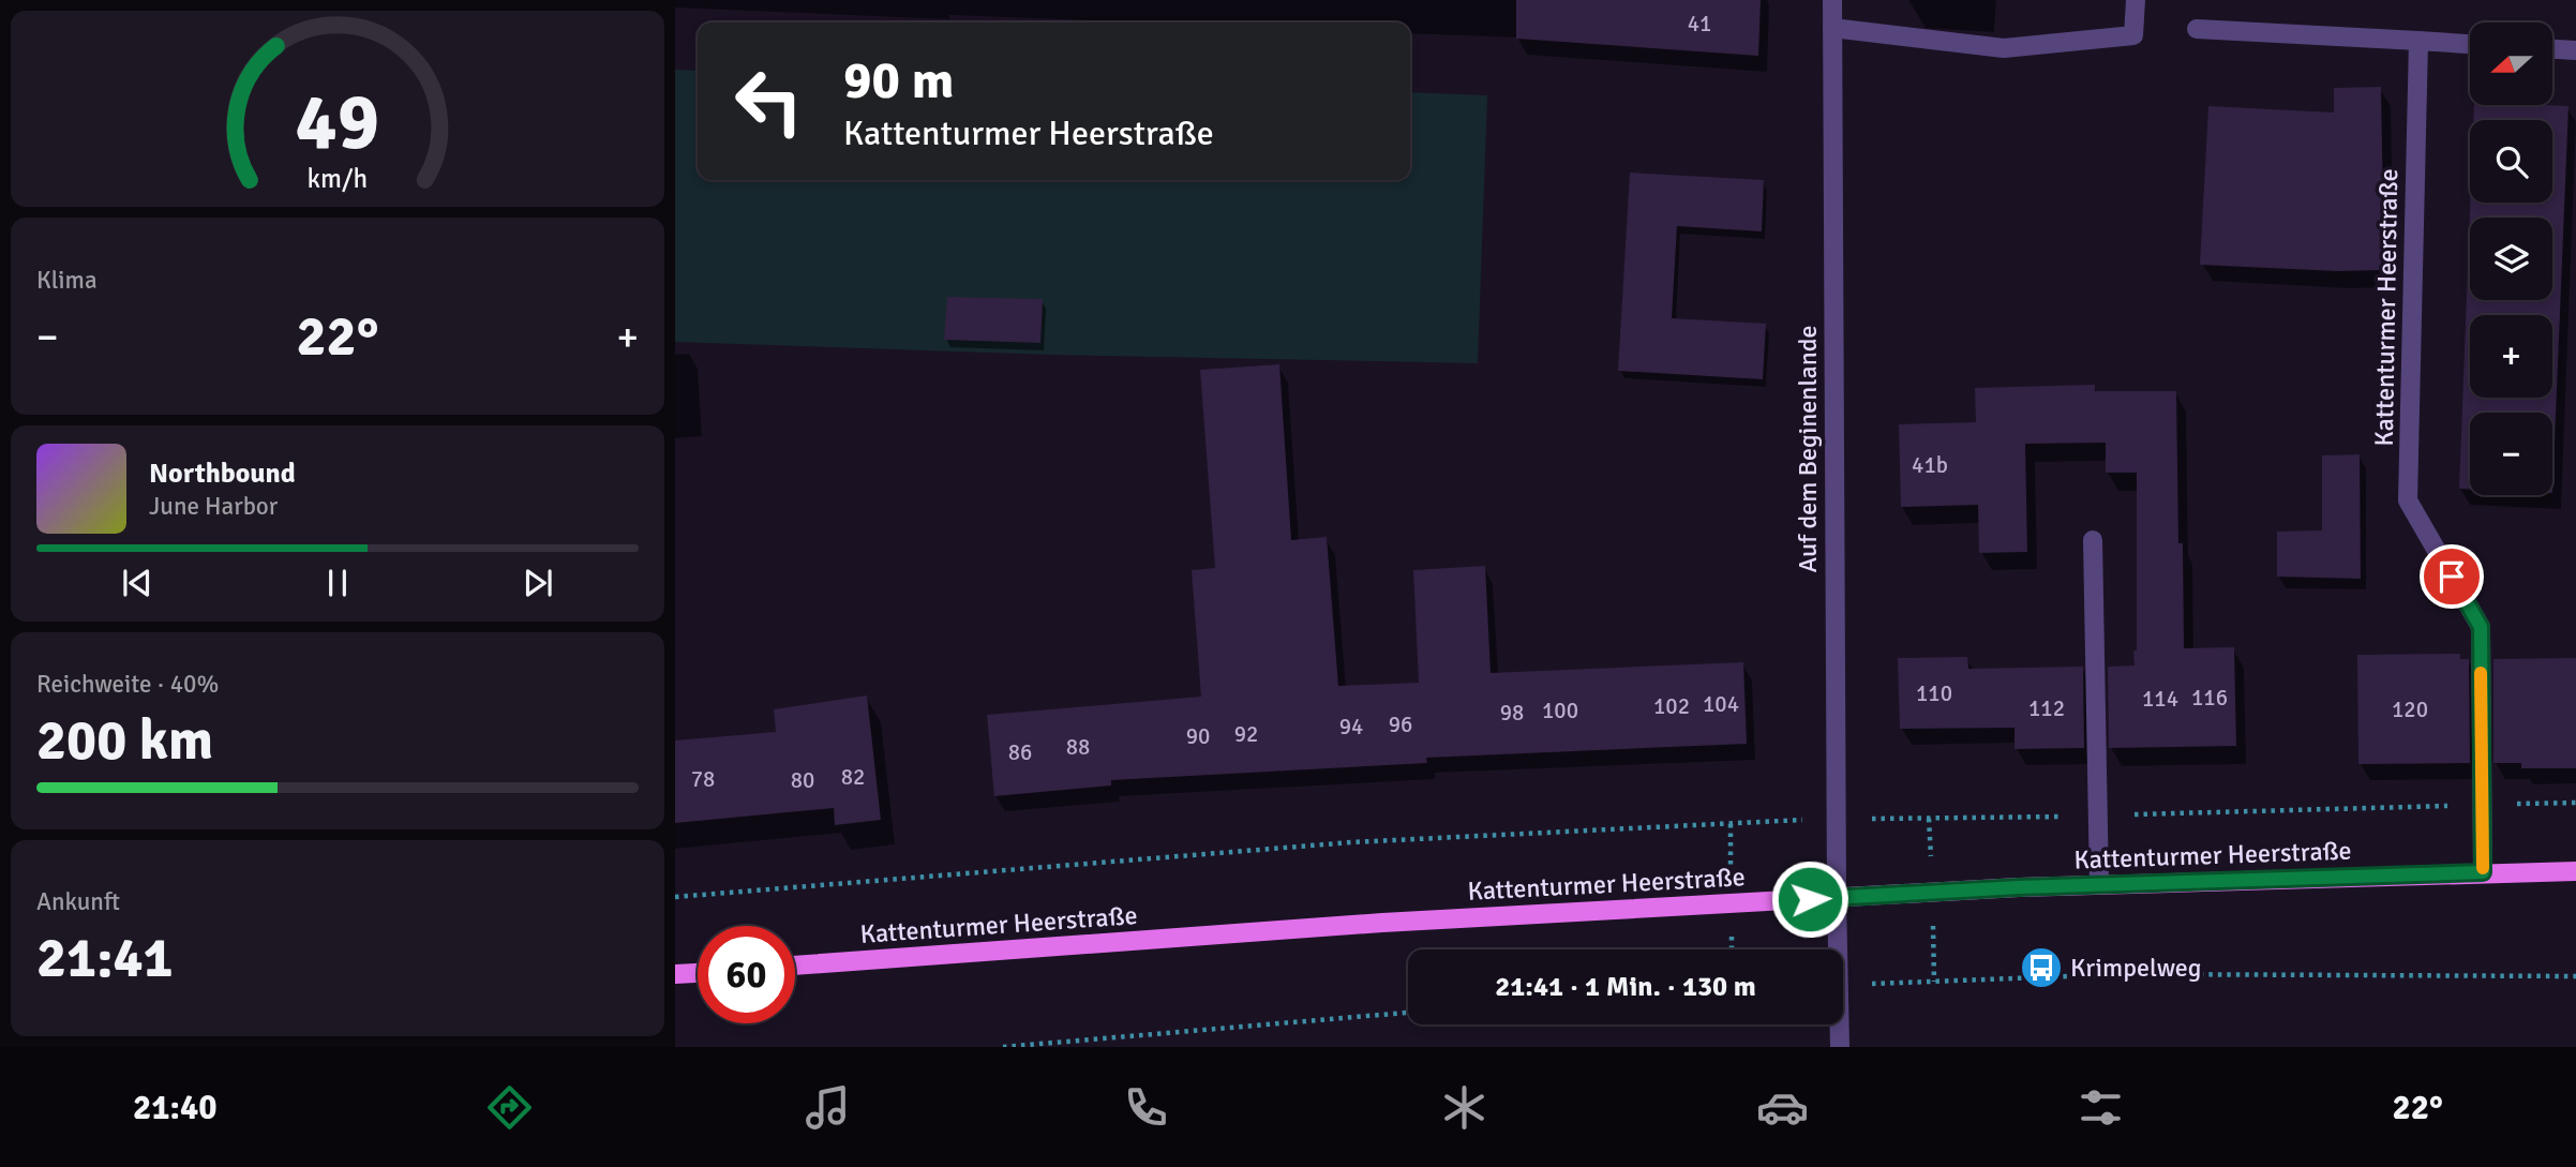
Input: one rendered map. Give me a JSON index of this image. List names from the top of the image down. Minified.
{"streets":{"main road":["Kattenturmer Heerstraße"],"street":["Auf dem Beginenlande"]},"crossings":[["Kattenturmer Heerstraße","Auf dem Beginenlande"]],"places":{"bus stop":["Krimpelweg"]},"house_numbers":["41","41b","110","116","114","104","102","112","120","100","98","96","94","92","90","88","86","82","78","80"],"north":"left","page":{"map_buttons":["+","−"],"turn":["90 m","Kattenturmer Heerstraße"],"tile":["Klima",["Reichweite · 40%","200 km"],["Ankunft","21:41"]],"heat":["−","22°","+"],"song":["Northbound","June Harbor"],"limit":"60","trip":"21:41 · 1 Min. · 130 m","tabs":["21:40","22°"],"gauge":["49","km/h"]}}
